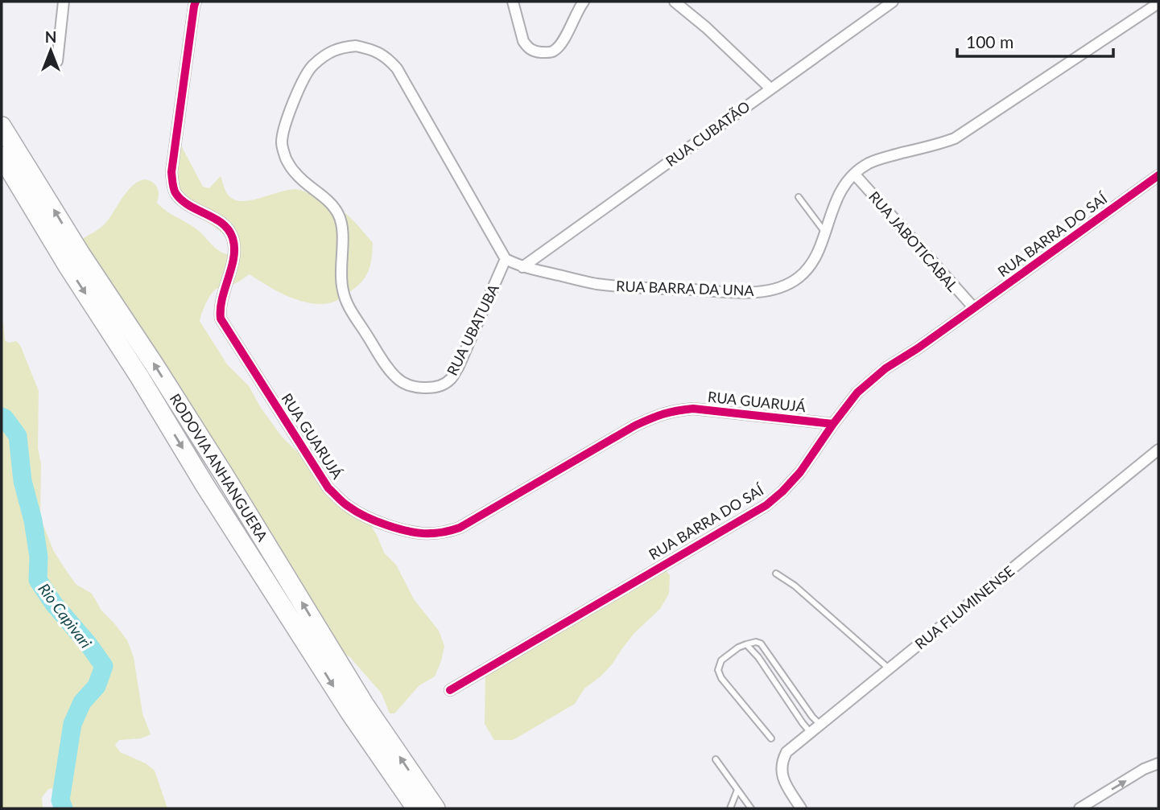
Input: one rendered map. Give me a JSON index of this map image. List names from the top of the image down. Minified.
{"streets":{"highway":["RODOVIA ANHANGUERA"],"street":["RUA CUBATÃO","RUA BARRA DO SAÍ","RUA JABOTICABAL","RUA BARRA DA UNA","RUA UBATUBA","RUA GUARUJÁ","RUA FLUMINENSE"]},"crossings":[["RUA CUBATÃO","RUA BARRA DA UNA"],["RUA BARRA DO SAÍ","RUA JABOTICABAL"],["RUA BARRA DO SAÍ","RUA GUARUJÁ"],["RUA JABOTICABAL","RUA BARRA DA UNA"],["RUA BARRA DA UNA","RUA UBATUBA"]],"water":["Rio Capivari"],"scale_bar":"100 m","north":"top"}
